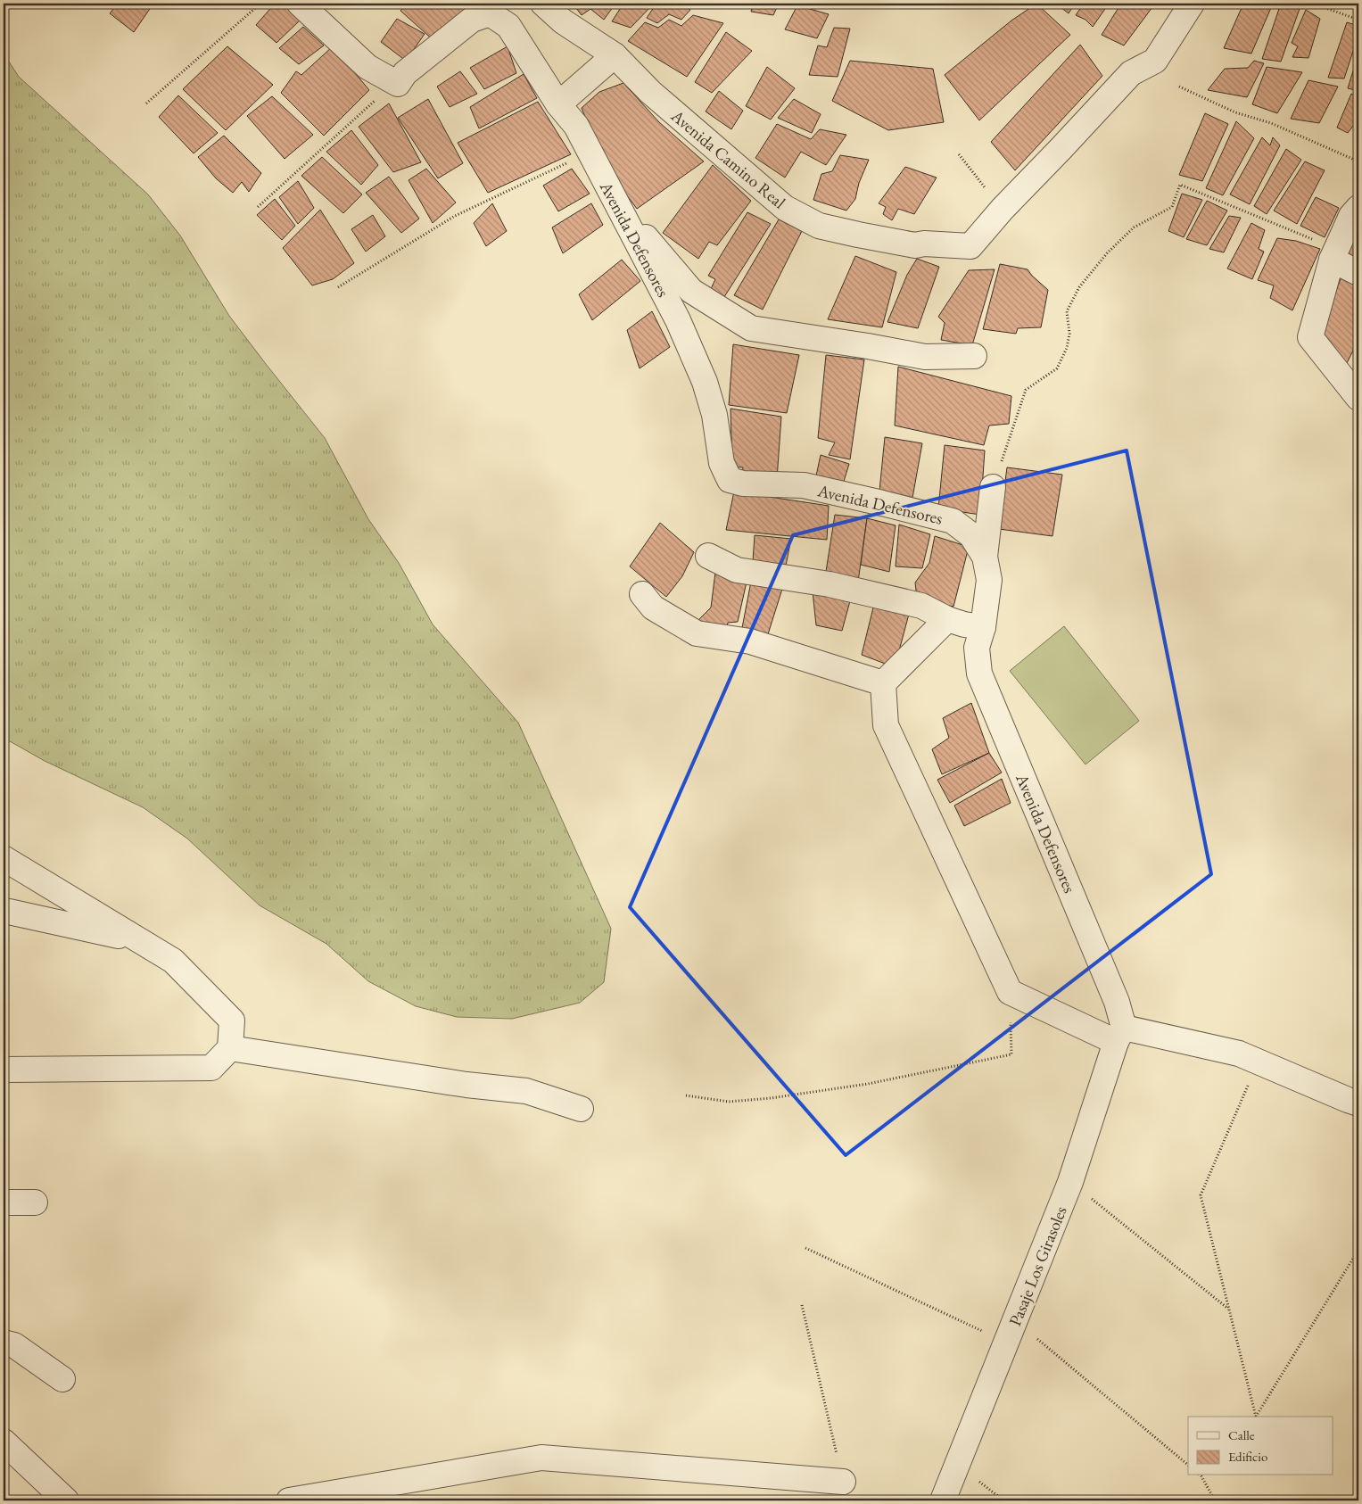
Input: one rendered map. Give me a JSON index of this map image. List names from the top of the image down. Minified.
{"streets":{"street":["Avenida Camino Real","Avenida Defensores","Pasaje Los Girasoles"]},"crossings":[["Avenida Defensores","Pasaje Los Girasoles"]],"legend":["Calle","Edificio"]}
